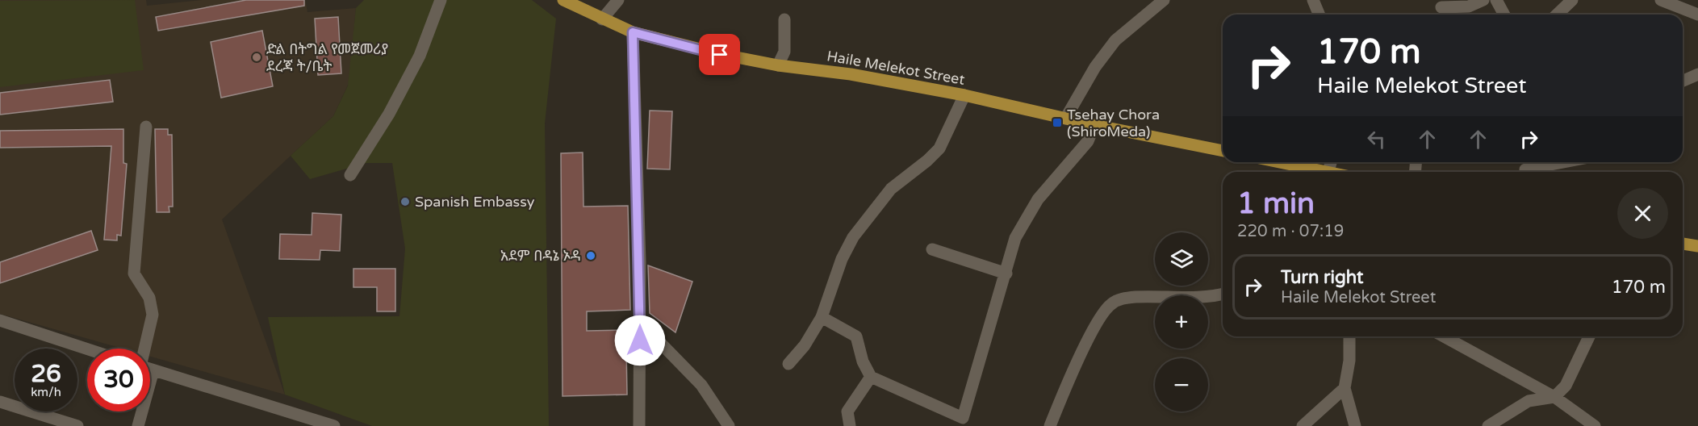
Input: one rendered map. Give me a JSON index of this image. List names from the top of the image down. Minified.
{"streets":{"main road":["Haile Melekot Street"]},"places":{"other":["ድል በትግል የመጀመሪያ ደረጃ ት/ቤት","Spanish Embassy","አደም በዳኔ ኦዳ"],"transit":["Tsehay Chora (ShiroMeda)"]},"page":{"turn":["170 m","Haile Melekot Street"],"heading":["1 min","220 m · 07:19"],"map_buttons":["+","−"],"list":[{"name":"Turn right","note":"Haile Melekot Street","value":"170 m"}],"speed":"26 km/h","limit":"30"}}
